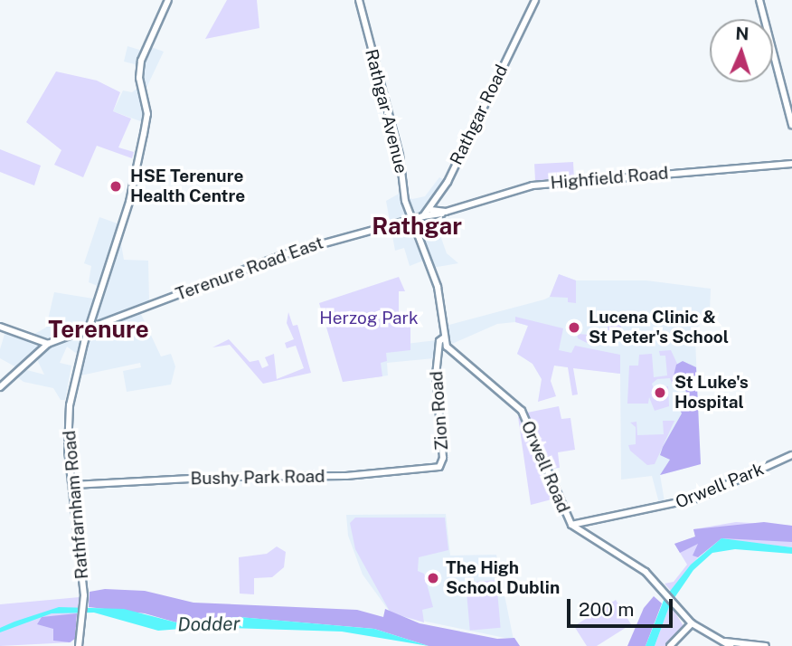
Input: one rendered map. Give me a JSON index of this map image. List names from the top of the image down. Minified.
{"streets":{"street":["Rathgar Avenue","Rathgar Road","Highfield Road","Terenure Road East","Zion Road","Orwell Road","Bushy Park Road","Orwell Park","Rathfarnham Road"]},"crossings":[["Rathgar Avenue","Rathgar Road"],["Rathgar Avenue","Terenure Road East"],["Rathgar Avenue","Orwell Road"],["Rathgar Road","Highfield Road"],["Rathgar Road","Terenure Road East"],["Rathgar Road","Orwell Road"],["Terenure Road East","Orwell Road"],["Terenure Road East","Rathfarnham Road"],["Zion Road","Orwell Road"],["Zion Road","Bushy Park Road"],["Orwell Road","Orwell Park"],["Bushy Park Road","Rathfarnham Road"]],"districts":["Rathgar","Terenure"],"water":["Dodder"],"parks":["Herzog Park"],"places":["HSE Terenure Health Centre","Lucena Clinic & St Peter's School","St Luke's Hospital","The High School Dublin"],"scale_bar":"200 m","north":"top"}
